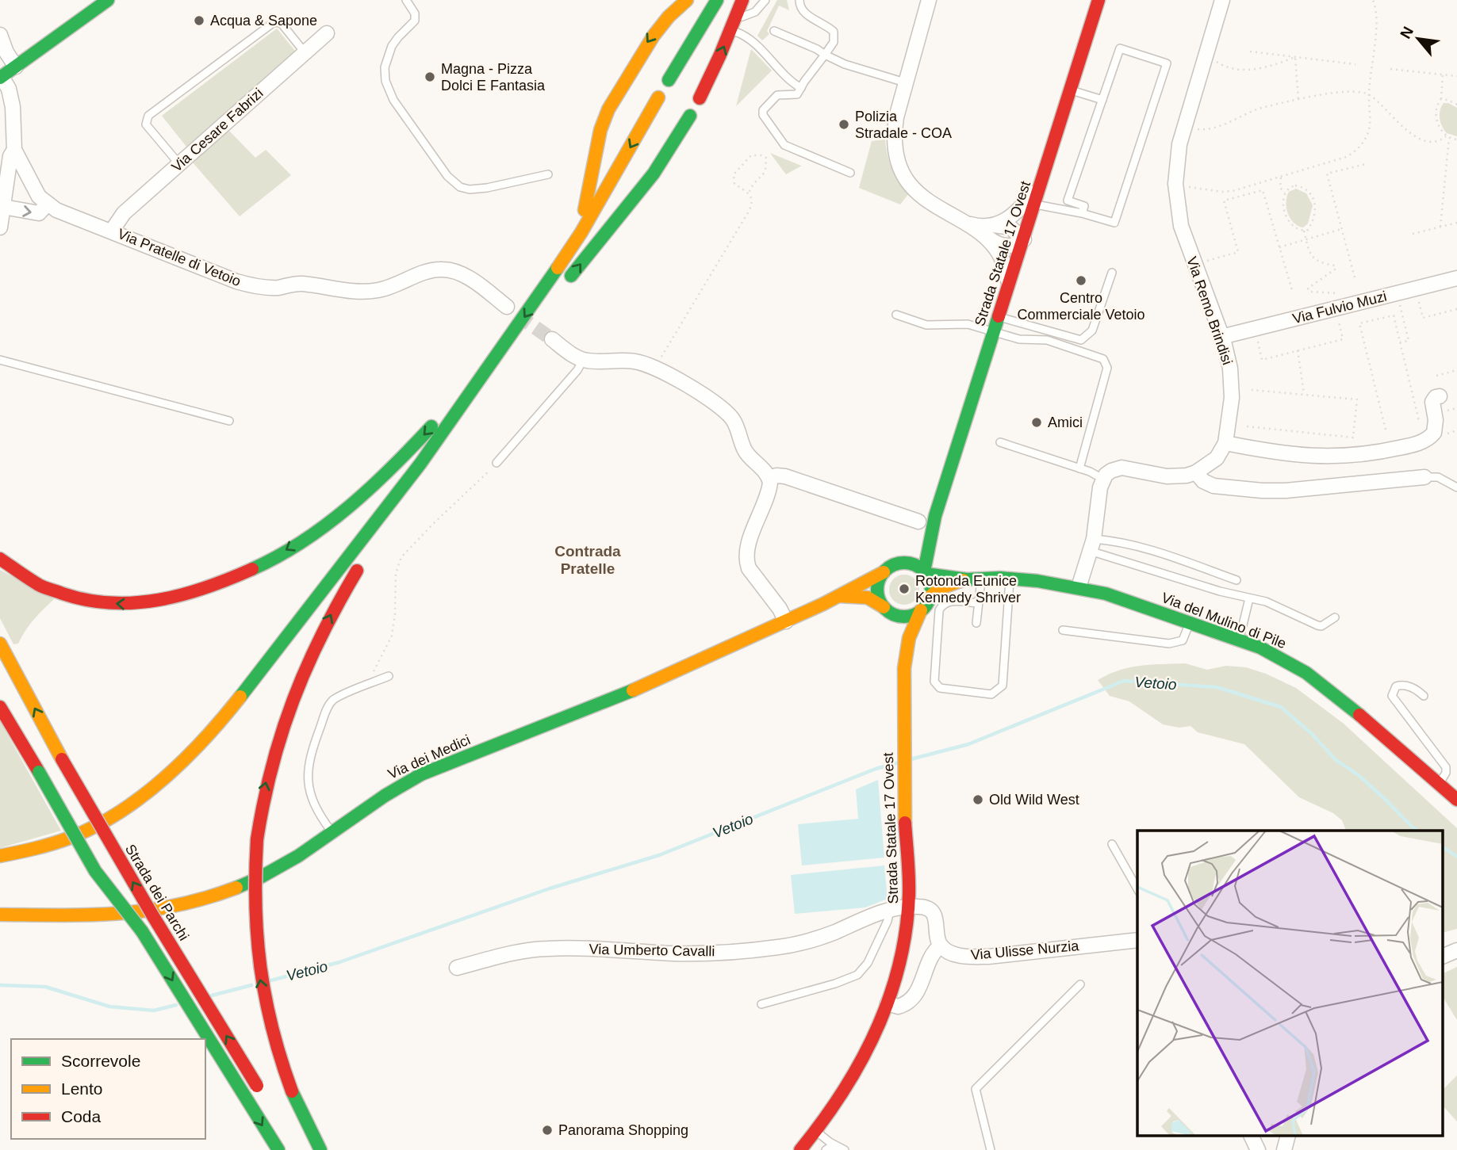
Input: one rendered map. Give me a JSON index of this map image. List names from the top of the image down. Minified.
{"streets":{"main road":["Strada Statale 17 Ovest","Via del Mulino di Pile","Via dei Medici","Strada dei Parchi"],"street":["Via Cesare Fabrizi","Via Pratelle di Vetoio","Via Fulvio Muzi","Via Remo Brindisi","Via Umberto Cavalli","Via Ulisse Nurzia"]},"crossings":[["Via Cesare Fabrizi","Via Pratelle di Vetoio"],["Strada Statale 17 Ovest","Via del Mulino di Pile"],["Strada Statale 17 Ovest","Via dei Medici"],["Strada Statale 17 Ovest","Via Umberto Cavalli"],["Via Fulvio Muzi","Via Remo Brindisi"],["Via del Mulino di Pile","Via dei Medici"]],"districts":["Contrada Pratelle"],"water":["Vetoio"],"places":["Acqua & Sapone","Magna - Pizza Dolci E Fantasia","Polizia Stradale - COA","Centro Commerciale Vetoio","Amici","Rotonda Eunice Kennedy Shriver","Old Wild West","Panorama Shopping"],"legend":["Scorrevole","Lento","Coda"],"north":"top left"}
